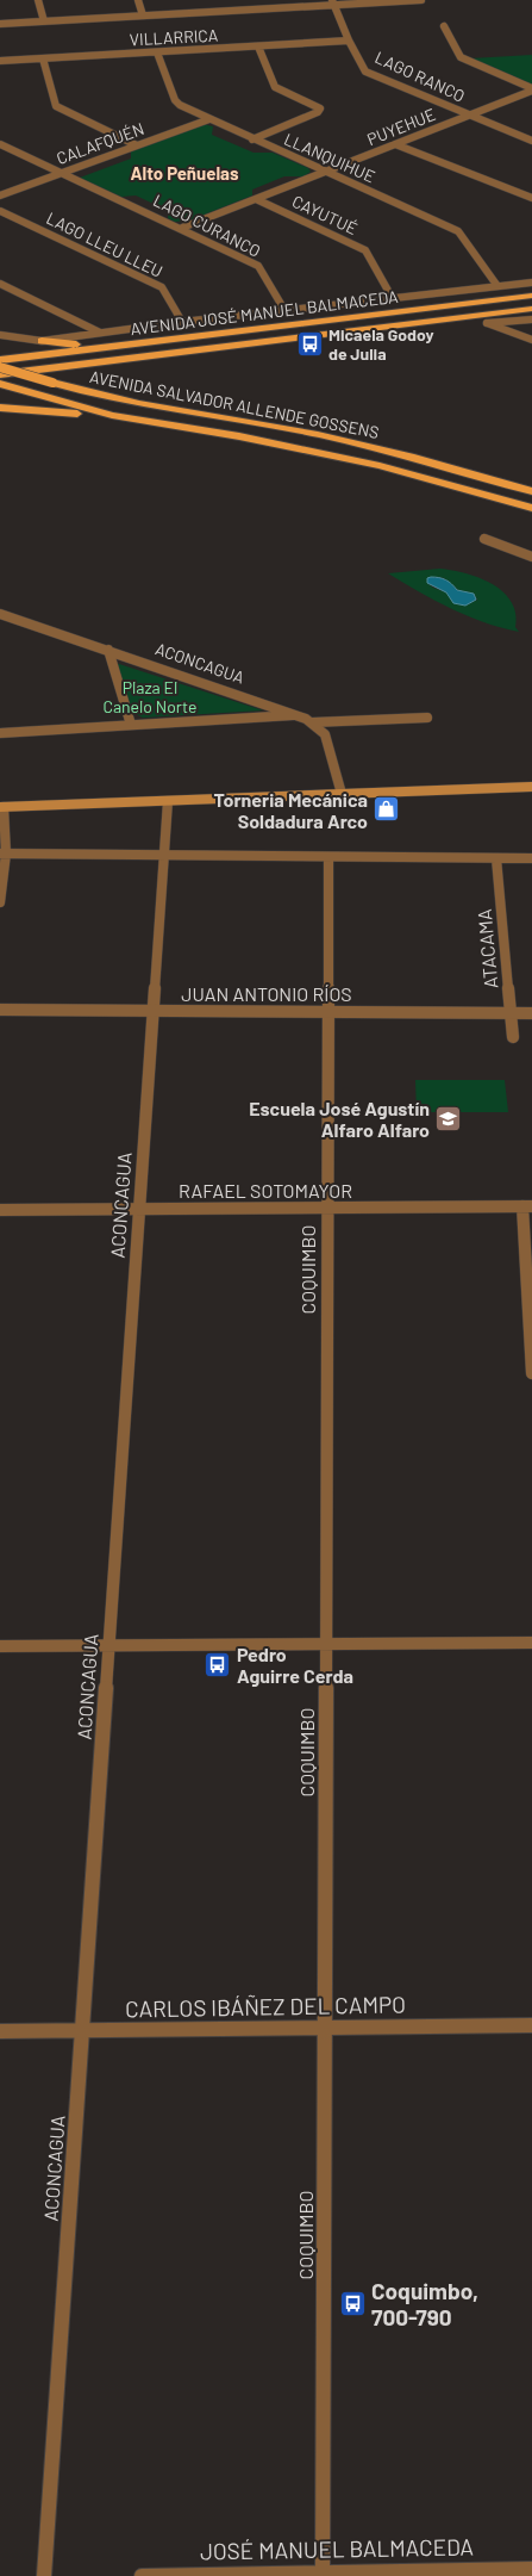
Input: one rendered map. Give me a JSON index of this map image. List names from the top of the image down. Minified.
{"streets":{"main road":["AVENIDA JOSÉ MANUEL BALMACEDA","AVENIDA SALVADOR ALLENDE GOSSENS"],"street":["VILLARRICA","LAGO RANCO","PUYEHUE","CALAFQUÉN","LLANQUIHUE","CAYUTUÉ","LAGO CURANCO","LAGO LLEU LLEU","ACONCAGUA","ATACAMA","JUAN ANTONIO RÍOS","RAFAEL SOTOMAYOR","COQUIMBO","CARLOS IBÁÑEZ DEL CAMPO","JOSÉ MANUEL BALMACEDA"]},"crossings":[["VILLARRICA","LAGO RANCO"],["VILLARRICA","LLANQUIHUE"],["LAGO RANCO","PUYEHUE"],["PUYEHUE","LLANQUIHUE"],["PUYEHUE","CAYUTUÉ"],["PUYEHUE","LAGO CURANCO"],["CALAFQUÉN","LLANQUIHUE"],["CALAFQUÉN","LAGO CURANCO"],["ACONCAGUA","JUAN ANTONIO RÍOS"],["ACONCAGUA","RAFAEL SOTOMAYOR"],["ACONCAGUA","CARLOS IBÁÑEZ DEL CAMPO"],["ATACAMA","JUAN ANTONIO RÍOS"],["JUAN ANTONIO RÍOS","COQUIMBO"],["RAFAEL SOTOMAYOR","COQUIMBO"],["COQUIMBO","CARLOS IBÁÑEZ DEL CAMPO"],["COQUIMBO","JOSÉ MANUEL BALMACEDA"]],"districts":["Alto Peñuelas"],"parks":["Plaza El Canelo Norte"],"places":{"bus stop":["Micaela Godoy de Julia","Pedro Aguirre Cerda","Coquimbo, 700-790"],"shop":["Torneria Mecánica Soldadura Arco"],"school or university":["Escuela José Agustín Alfaro Alfaro"]}}
